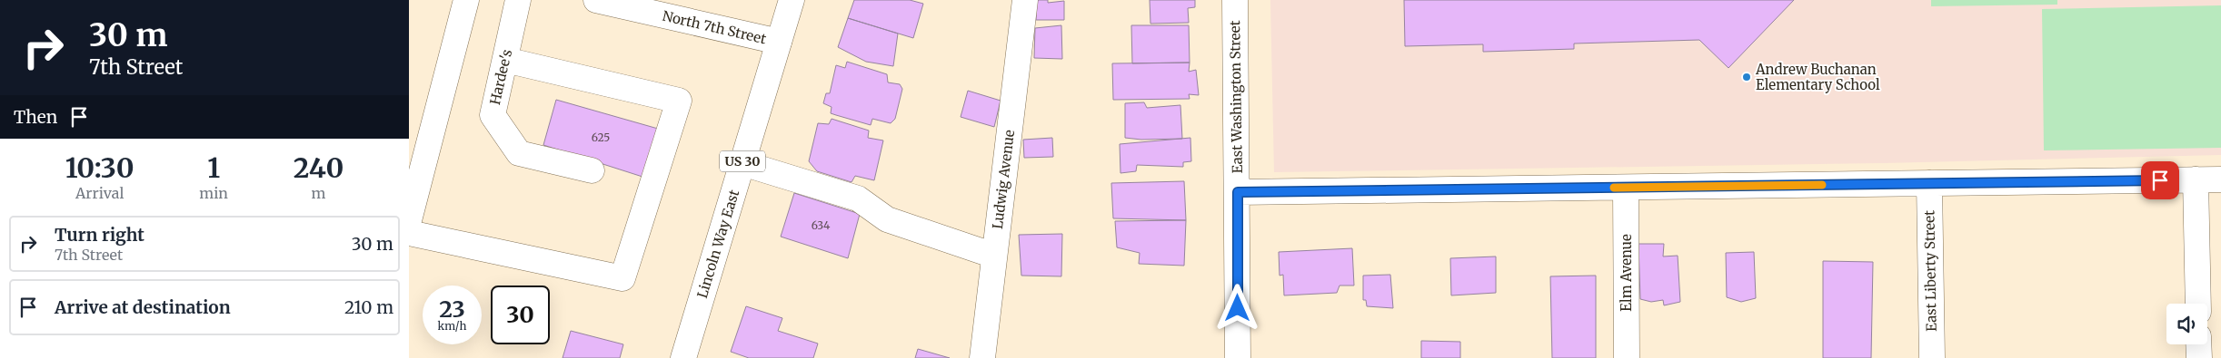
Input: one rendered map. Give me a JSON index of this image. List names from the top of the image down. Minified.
{"streets":{"main road":["North 7th Street","Hardee's","East Washington Street","US 30","Ludwig Avenue","Lincoln Way East","East Liberty Street","Elm Avenue"]},"crossings":[["North 7th Street","Lincoln Way East"]],"places":["Andrew Buchanan Elementary School"],"house_numbers":["625","634"],"page":{"turn":["30 m","7th Street"],"then":"Then","eta":["10:30","Arrival","1","min","240","m"],"list":[{"name":"Turn right","note":"7th Street","value":"30 m"},{"name":"Arrive at destination","value":"210 m"}],"speed":"23 km/h","limit":"30"}}
